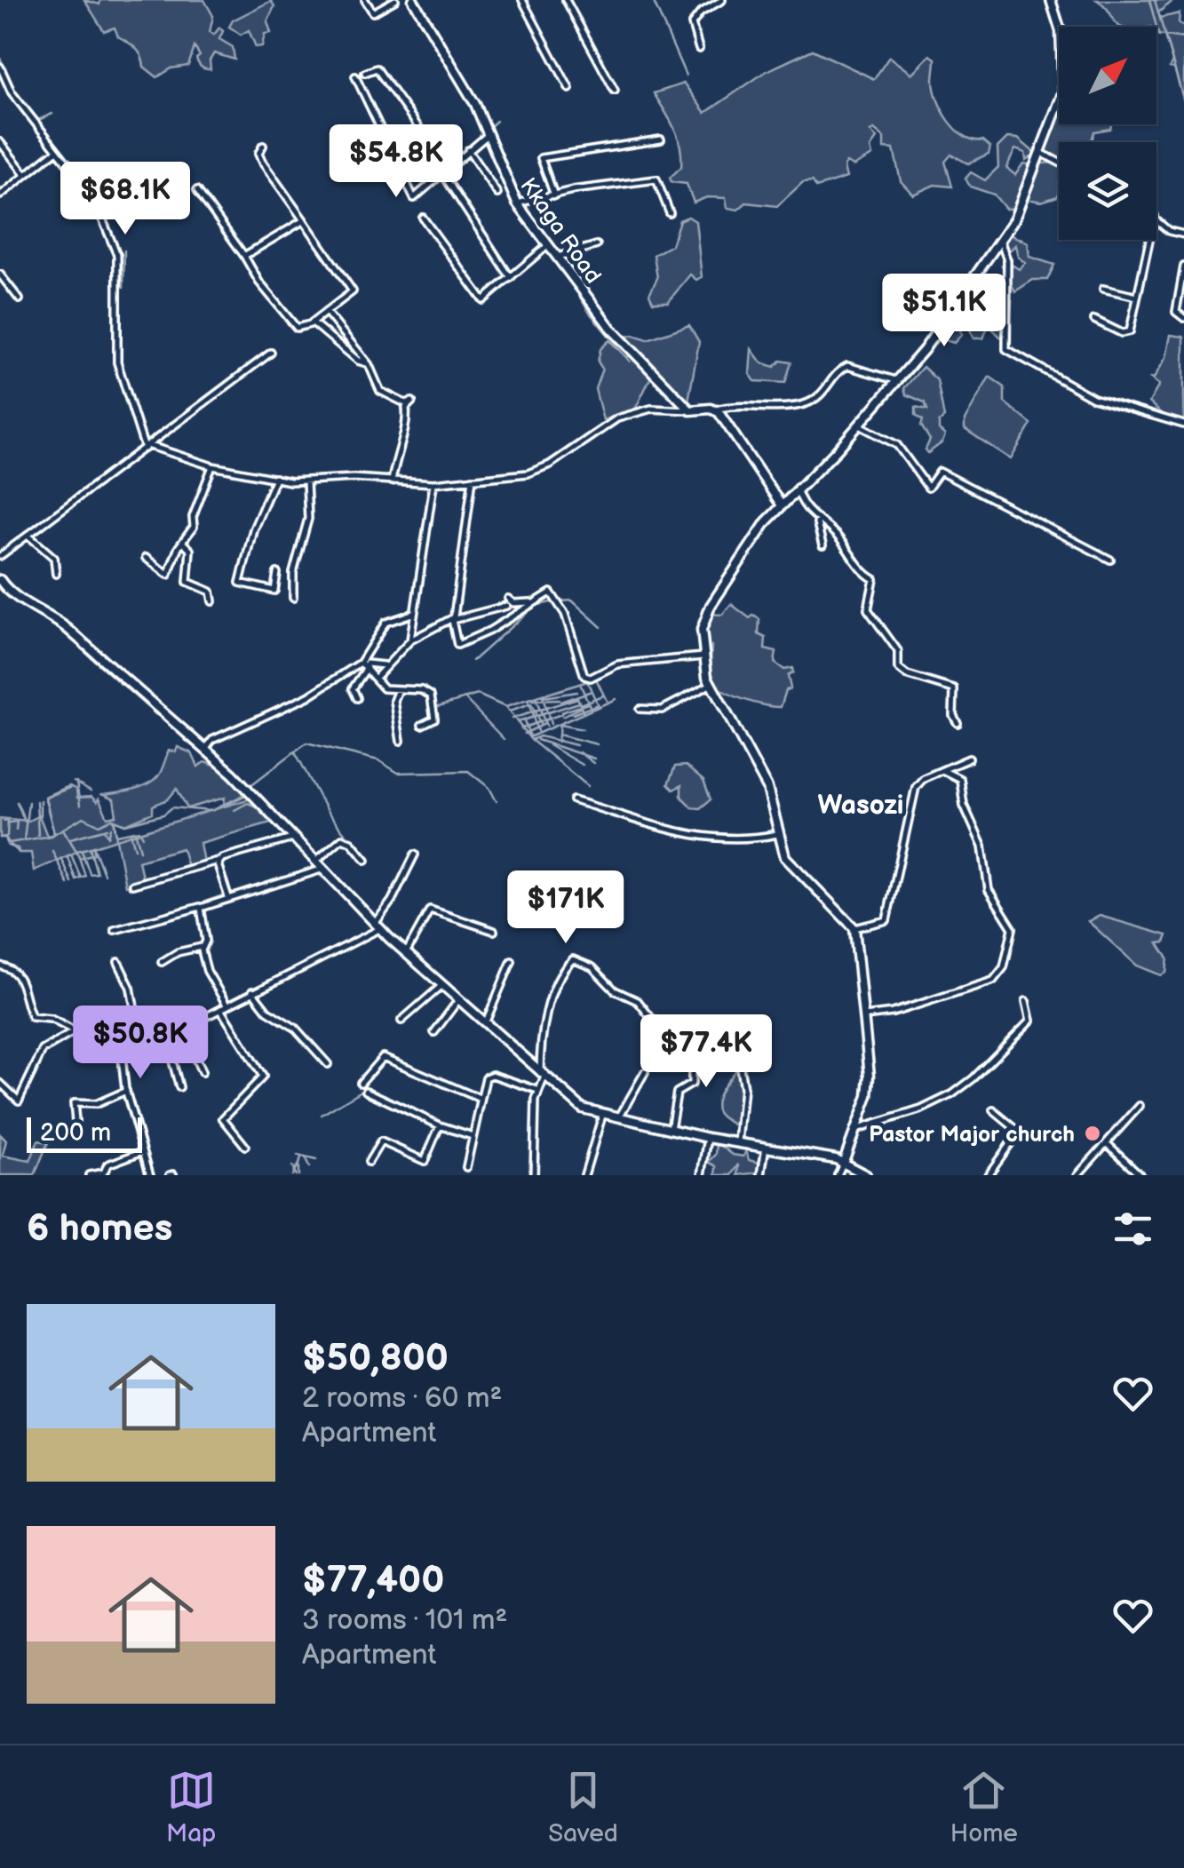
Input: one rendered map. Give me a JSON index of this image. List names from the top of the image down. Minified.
{"streets":{"street":["Kkaga Road"]},"districts":["Wasozi"],"places":["Pastor Major church"],"scale_bar":"200 m","north":"top right","page":{"price":["$54.8K","$68.1K","$51.1K","$171K","$50.8K","$77.4K"],"scale":"200 m","heading":"6 homes","list":[{"name":"$50,800","note":"2 rooms · 60 m² · Apartment"},{"name":"$77,400","note":"3 rooms · 101 m² · Apartment"}],"tabs":["Map","Saved","Home"]}}
